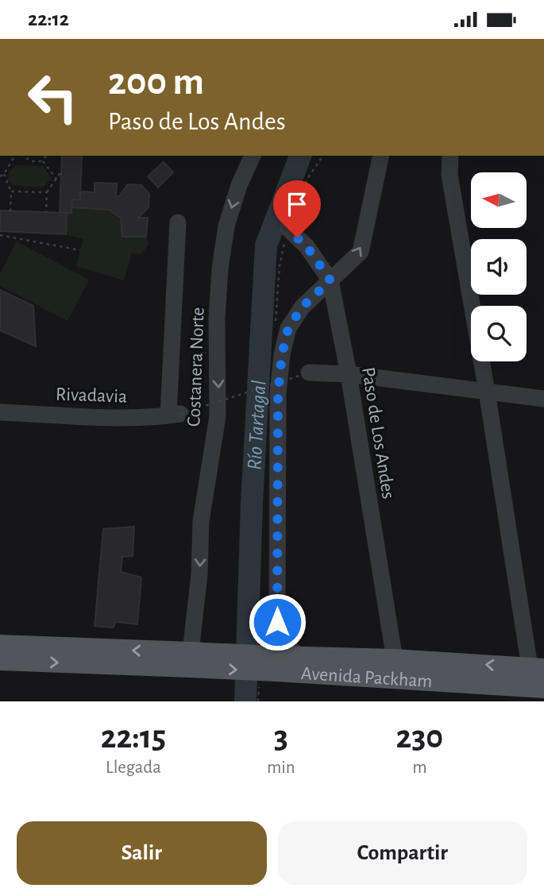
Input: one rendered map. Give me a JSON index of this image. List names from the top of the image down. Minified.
{"streets":{"main road":["Avenida Packham"],"street":["Costanera Norte","Rivadavia","Paso de Los Andes"]},"crossings":[["Costanera Norte","Avenida Packham"],["Paso de Los Andes","Avenida Packham"]],"water":["Río Tartagal"],"north":"left","page":{"status":"22:12","turn":["200 m","Paso de Los Andes"],"eta":["22:15","Llegada","3","min","230","m"],"buttons":["Salir","Compartir"]}}
